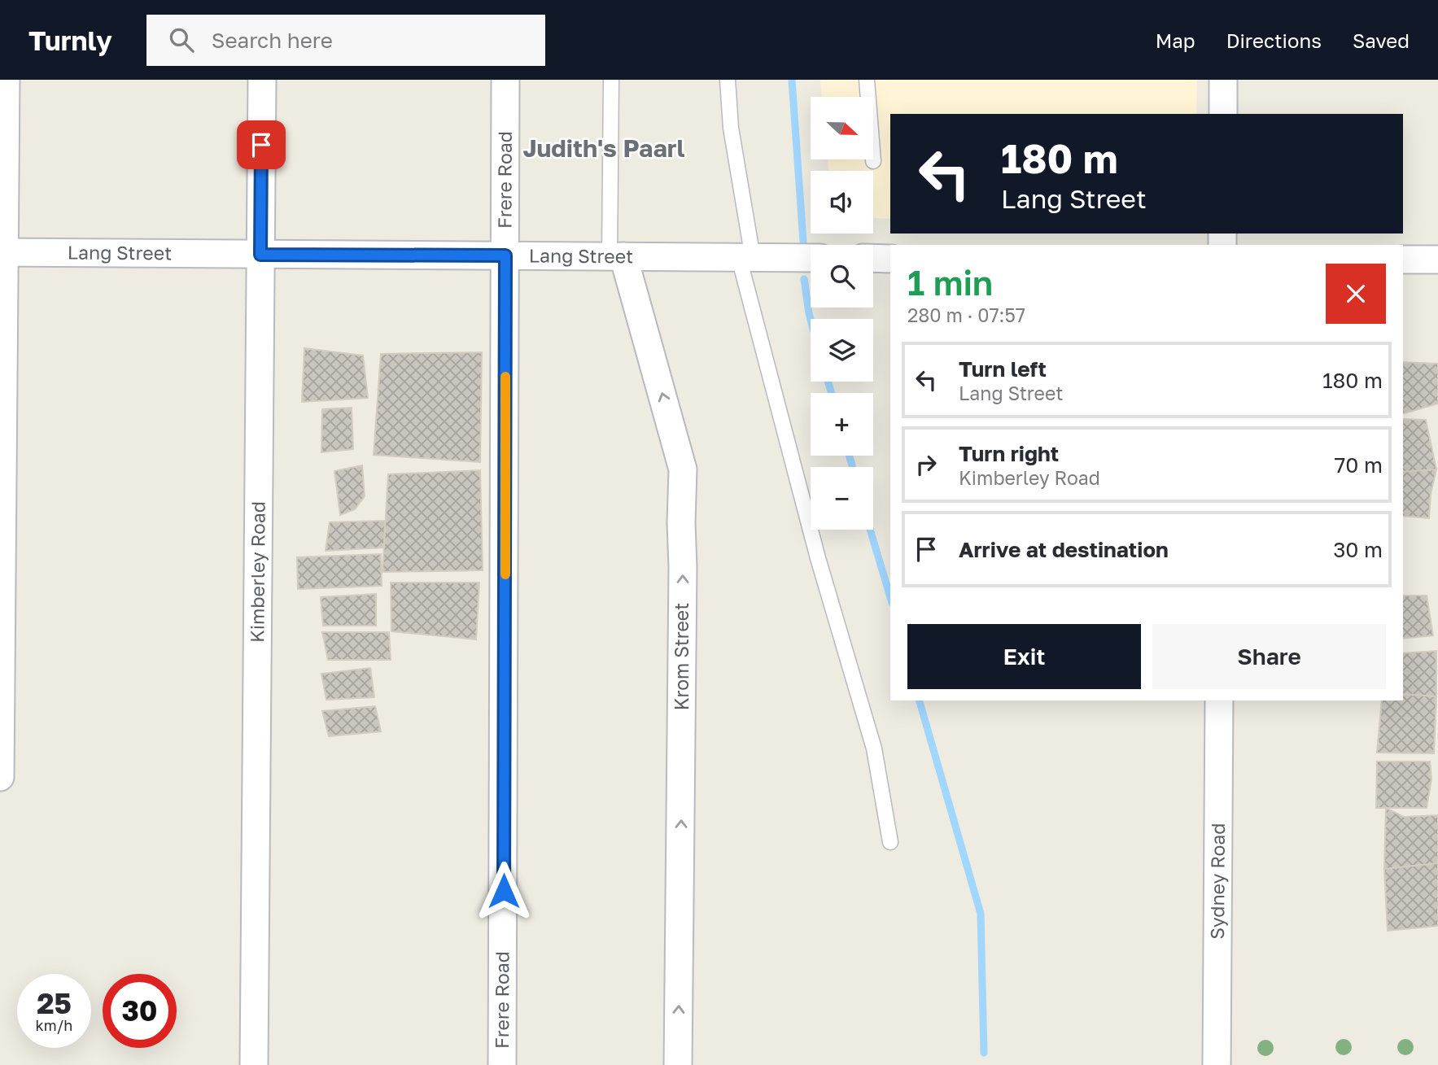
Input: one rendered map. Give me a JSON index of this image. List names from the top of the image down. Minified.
{"streets":{"street":["Frere Road","Lang Street","Kimberley Road","Krom Street","Sydney Road"]},"crossings":[["Frere Road","Lang Street"],["Lang Street","Kimberley Road"],["Lang Street","Krom Street"]],"one_way":["Krom Street"],"districts":["Judith's Paarl"],"north":"right","page":{"header":"Turnly","search":"Search here","nav":["Map","Directions","Saved"],"map_buttons":["+","−"],"turn":["180 m","Lang Street"],"heading":["1 min","280 m · 07:57"],"list":[{"name":"Turn left","note":"Lang Street","value":"180 m"},{"name":"Turn right","note":"Kimberley Road","value":"70 m"},{"name":"Arrive at destination","value":"30 m"}],"buttons":["Exit","Share"],"speed":"25 km/h","limit":"30"}}
